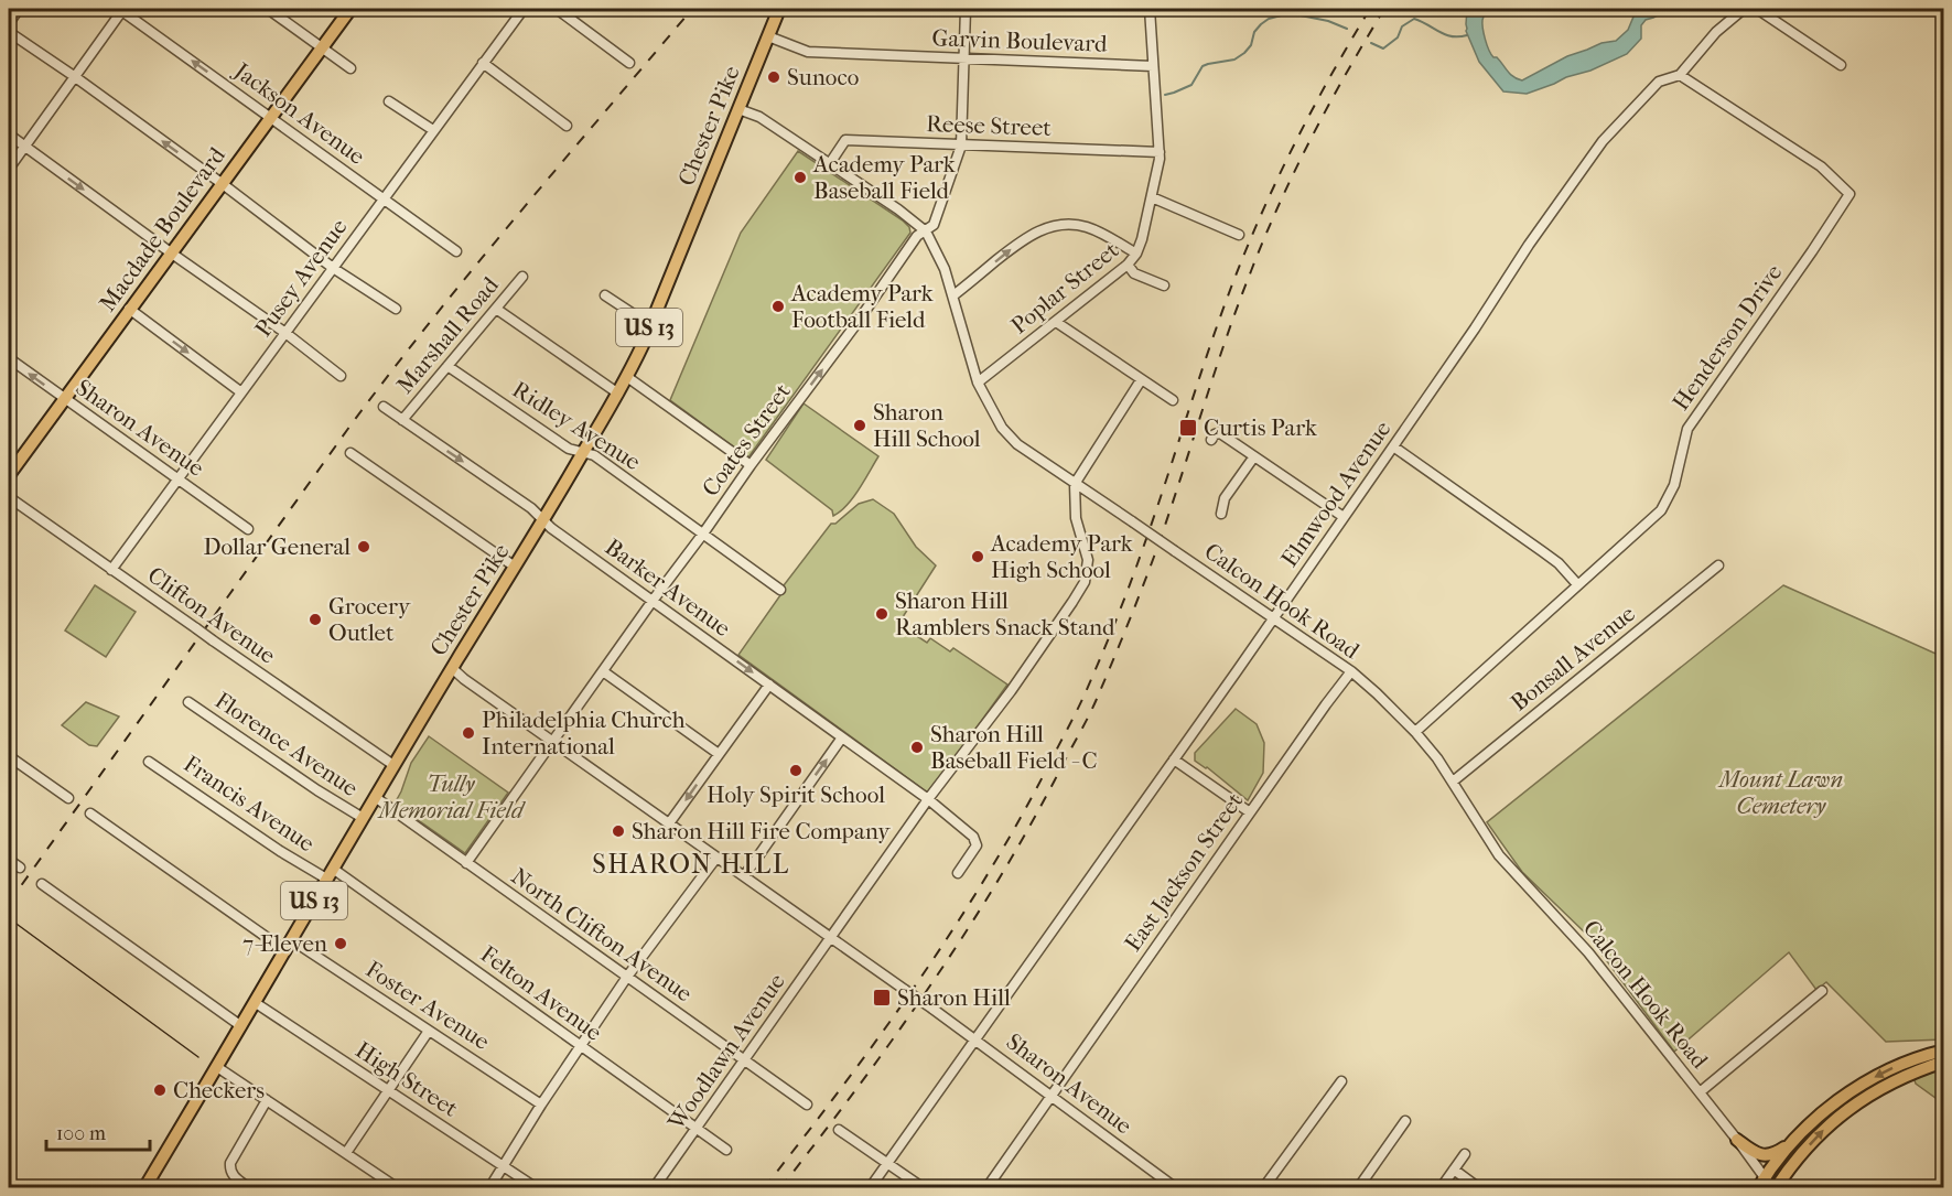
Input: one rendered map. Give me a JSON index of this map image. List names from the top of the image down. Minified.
{"streets":{"main road":["Chester Pike","Macdade Boulevard","US 13"],"street":["Garvin Boulevard","Jackson Avenue","Reese Street","Pusey Avenue","Poplar Street","Marshall Road","Henderson Drive","Ridley Avenue","Sharon Avenue","Coates Street","Elmwood Avenue","Barker Avenue","Calcon Hook Road","Clifton Avenue","Bonsall Avenue","Florence Avenue","Francis Avenue","East Jackson Street","North Clifton Avenue","Felton Avenue","Foster Avenue","Woodlawn Avenue","High Street"]},"crossings":[["Garvin Boulevard","Chester Pike"],["Garvin Boulevard","Poplar Street"],["Garvin Boulevard","Coates Street"],["Jackson Avenue","Macdade Boulevard"],["Jackson Avenue","Pusey Avenue"],["Chester Pike","Ridley Avenue"],["Chester Pike","Sharon Avenue"],["Chester Pike","Barker Avenue"],["Chester Pike","Calcon Hook Road"],["Chester Pike","Clifton Avenue"],["Chester Pike","Florence Avenue"],["Chester Pike","Francis Avenue"],["Chester Pike","North Clifton Avenue"],["Chester Pike","Felton Avenue"],["Chester Pike","Foster Avenue"],["Chester Pike","High Street"],["Reese Street","Poplar Street"],["Reese Street","Coates Street"],["Reese Street","Calcon Hook Road"],["Macdade Boulevard","Sharon Avenue"],["Pusey Avenue","Sharon Avenue"],["Pusey Avenue","Clifton Avenue"],["Poplar Street","Calcon Hook Road"],["Marshall Road","Ridley Avenue"],["Marshall Road","Barker Avenue"],["Henderson Drive","Elmwood Avenue"],["Henderson Drive","Calcon Hook Road"],["Ridley Avenue","Coates Street"],["Sharon Avenue","Coates Street"],["Sharon Avenue","Elmwood Avenue"],["Sharon Avenue","East Jackson Street"],["Sharon Avenue","Woodlawn Avenue"],["Coates Street","Barker Avenue"],["Coates Street","Calcon Hook Road"],["Coates Street","North Clifton Avenue"],["Elmwood Avenue","Calcon Hook Road"],["Barker Avenue","Woodlawn Avenue"],["Calcon Hook Road","Bonsall Avenue"],["Calcon Hook Road","East Jackson Street"],["Calcon Hook Road","Woodlawn Avenue"],["Francis Avenue","Felton Avenue"],["North Clifton Avenue","Woodlawn Avenue"],["Felton Avenue","Woodlawn Avenue"]],"one_way":["Jackson Avenue"],"districts":["SHARON HILL"],"parks":["Mount Lawn Cemetery","Tully Memorial Field"],"places":{"other":["Sunoco","Academy Park Baseball Field","Academy Park Football Field","Sharon Hill School","Dollar General","Academy Park High School","Sharon Hill Ramblers Snack Stand","Grocery Outlet","Philadelphia Church International","Sharon Hill Baseball Field - C","Holy Spirit School","Sharon Hill Fire Company","7-Eleven","Checkers"],"transit":["Curtis Park","Sharon Hill"]},"scale_bar":"100 m"}
